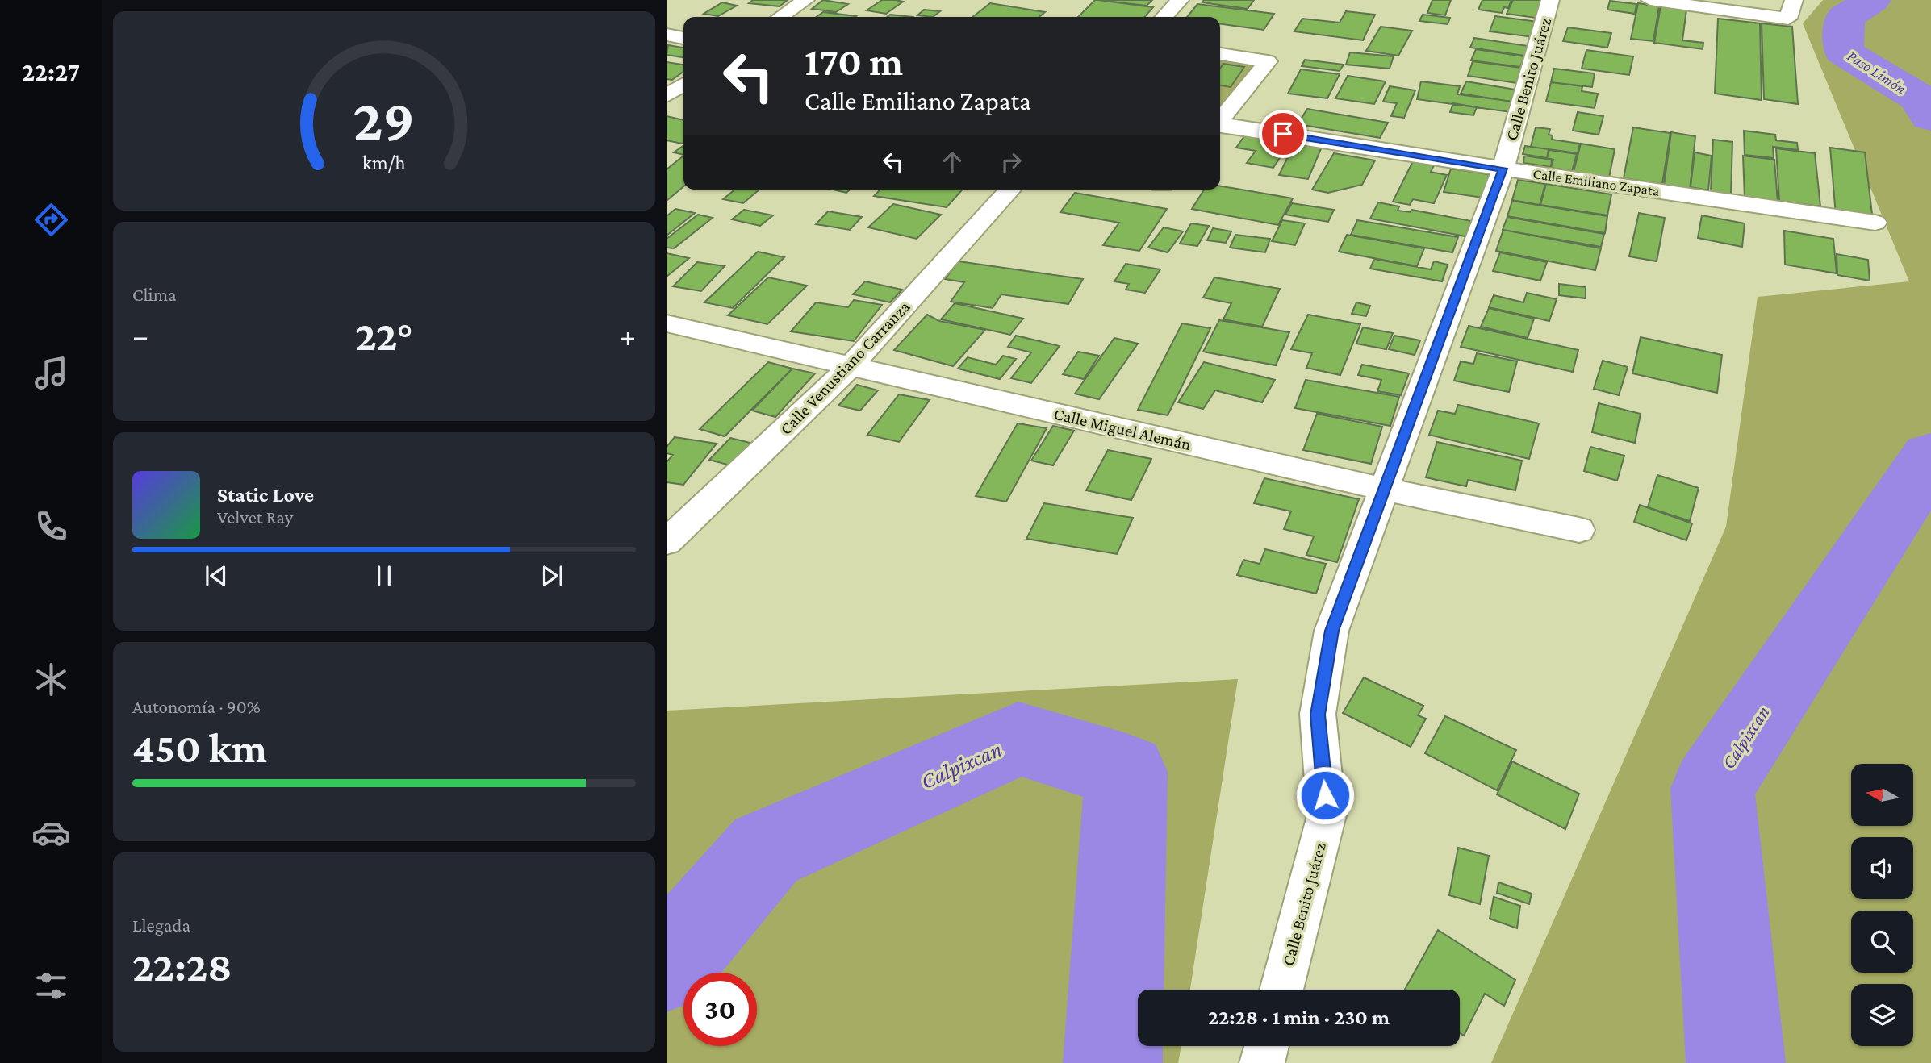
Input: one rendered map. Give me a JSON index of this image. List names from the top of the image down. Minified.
{"streets":{"street":["Calle Benito Juárez","Calle Emiliano Zapata","Calle Venustiano Carranza","Calle Miguel Alemán"]},"crossings":[["Calle Benito Juárez","Calle Emiliano Zapata"],["Calle Benito Juárez","Calle Miguel Alemán"],["Calle Venustiano Carranza","Calle Miguel Alemán"]],"water":["Paso Limón","Calpixcan"],"north":"left","page":{"tabs":"22:27","turn":["170 m","Calle Emiliano Zapata"],"tile":["Clima",["Autonomía · 90%","450 km"],["Llegada","22:28"]],"heat":["−","22°","+"],"song":["Static Love","Velvet Ray"],"limit":"30","trip":"22:28 · 1 min · 230 m","gauge":["29","km/h"]}}
